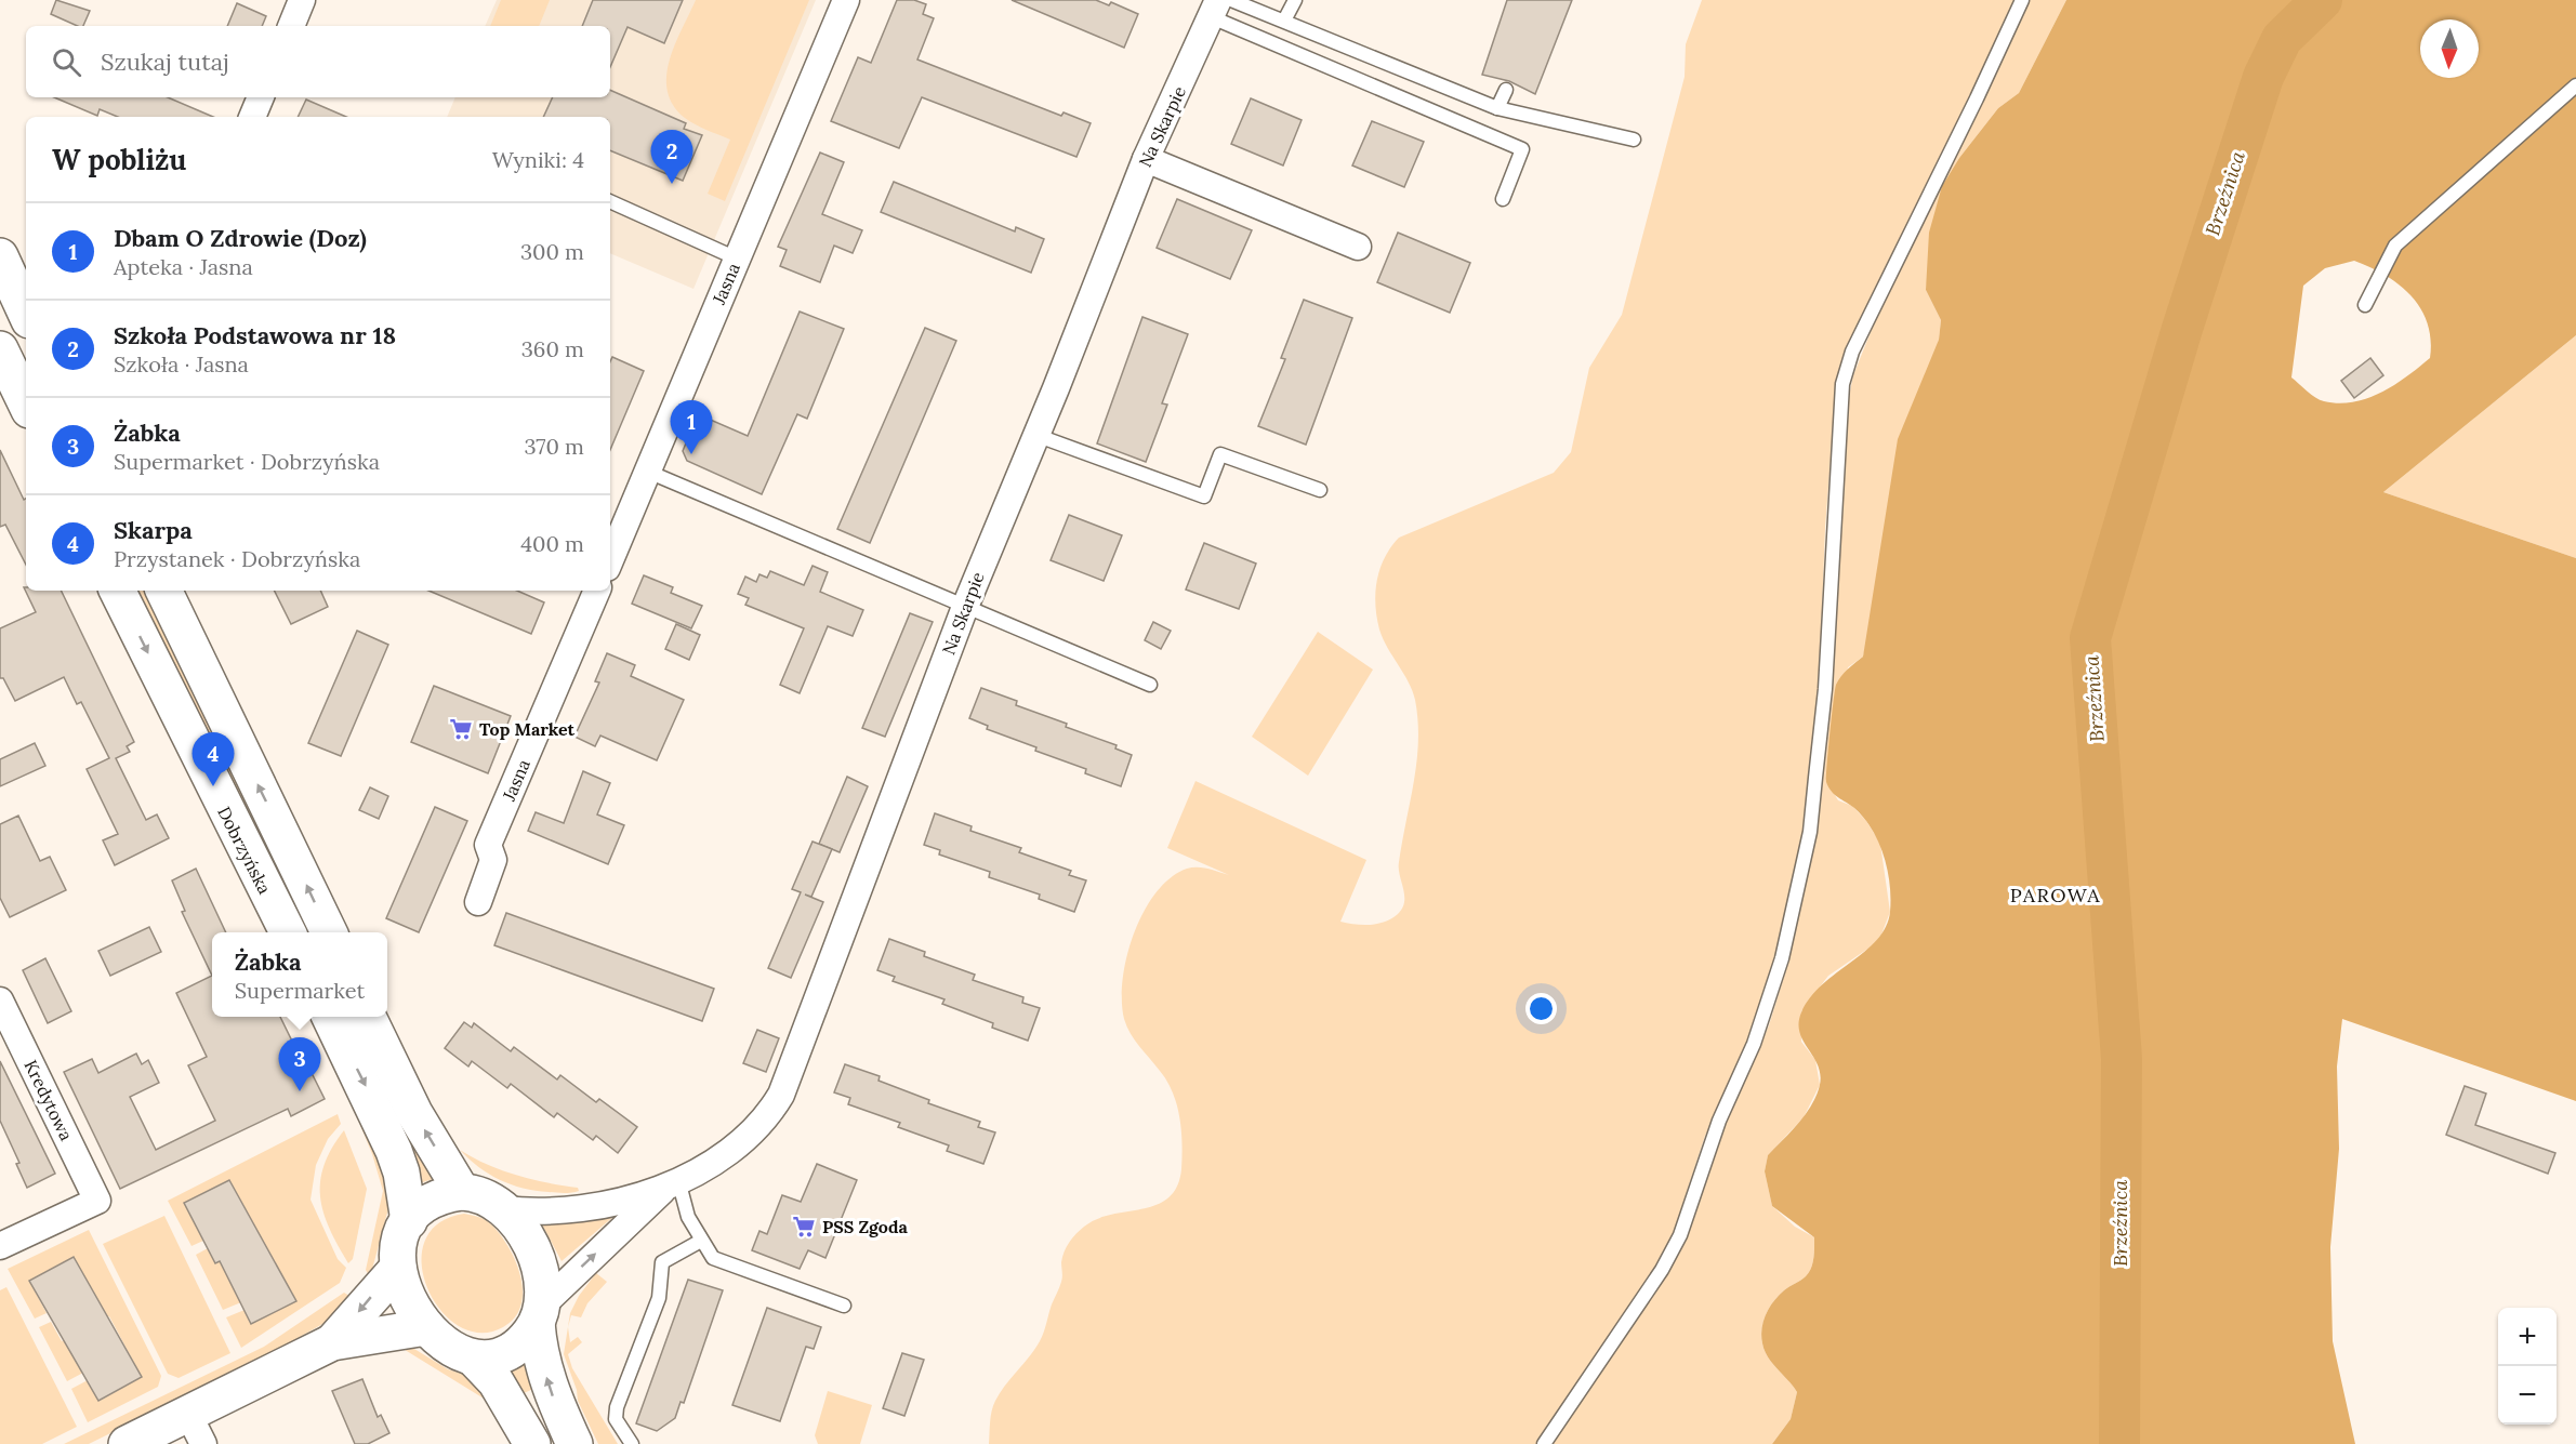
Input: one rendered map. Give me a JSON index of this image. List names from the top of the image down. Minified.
{"streets":{"main road":["Dobrzyńska"],"street":["Na Skarpie","Jasna","Kredytowa"]},"districts":["PAROWA"],"water":["Brzeźnica"],"places":{"supermarket":["Top Market","PSS Zgoda"]},"north":"bottom","page":{"search":"Szukaj tutaj","heading":["W pobliżu","Wyniki: 4"],"pins":["2","1","4","3"],"list":[{"mark":"1","name":"Dbam O Zdrowie (Doz)","note":"Apteka · Jasna","value":"300 m"},{"mark":"2","name":"Szkoła Podstawowa nr 18","note":"Szkoła · Jasna","value":"360 m"},{"mark":"3","name":"Żabka","note":"Supermarket · Dobrzyńska","value":"370 m"},{"mark":"4","name":"Skarpa","note":"Przystanek · Dobrzyńska","value":"400 m"}],"popup":["Żabka","Supermarket"],"map_buttons":["+","−"]}}
